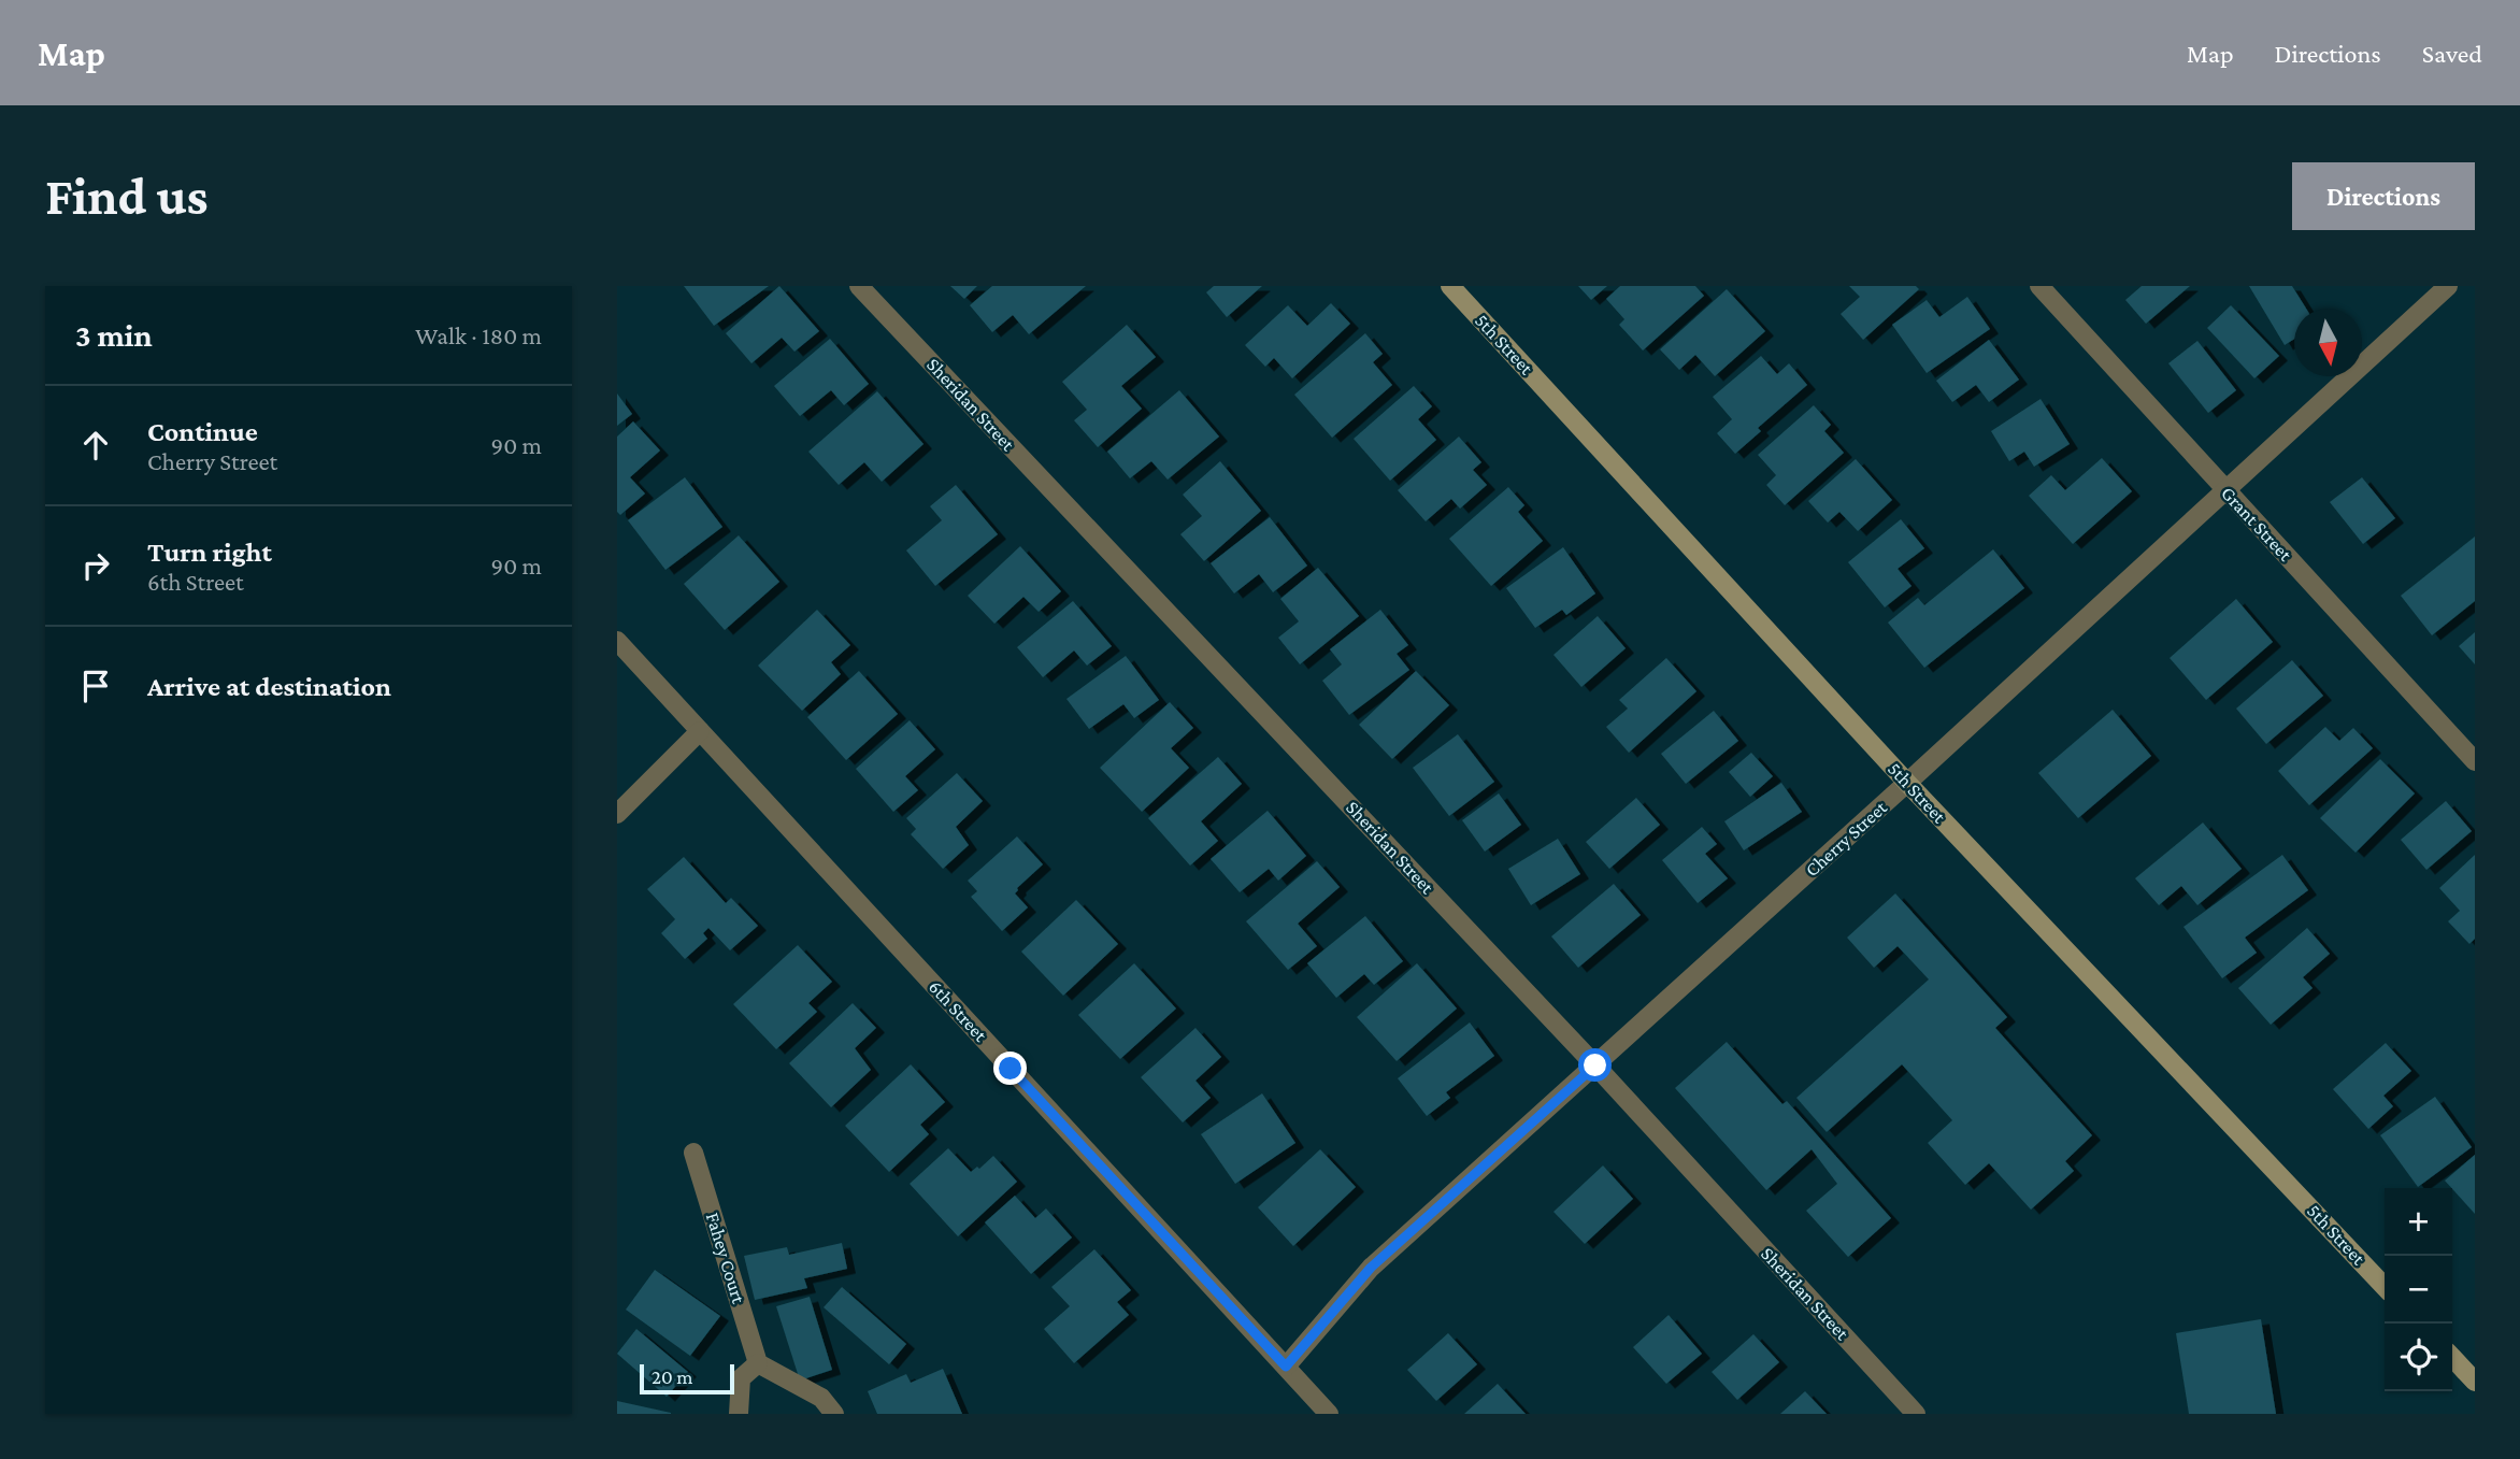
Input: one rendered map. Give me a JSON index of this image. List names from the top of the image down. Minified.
{"streets":{"street":["5th Street","Sheridan Street","Grant Street","Cherry Street","6th Street","Fahey Court"]},"crossings":[["5th Street","Cherry Street"],["Sheridan Street","Cherry Street"],["Grant Street","Cherry Street"],["Cherry Street","6th Street"]],"scale_bar":"20 m","north":"bottom","page":{"header":"Map","nav":["Map","Directions","Saved"],"buttons":"Directions","title":"Find us","heading":["3 min","Walk · 180 m"],"list":[["Continue","Cherry Street","90 m"],["Turn right","6th Street","90 m"],"Arrive at destination"],"map_buttons":["+","−"],"scale":"20 m"}}
